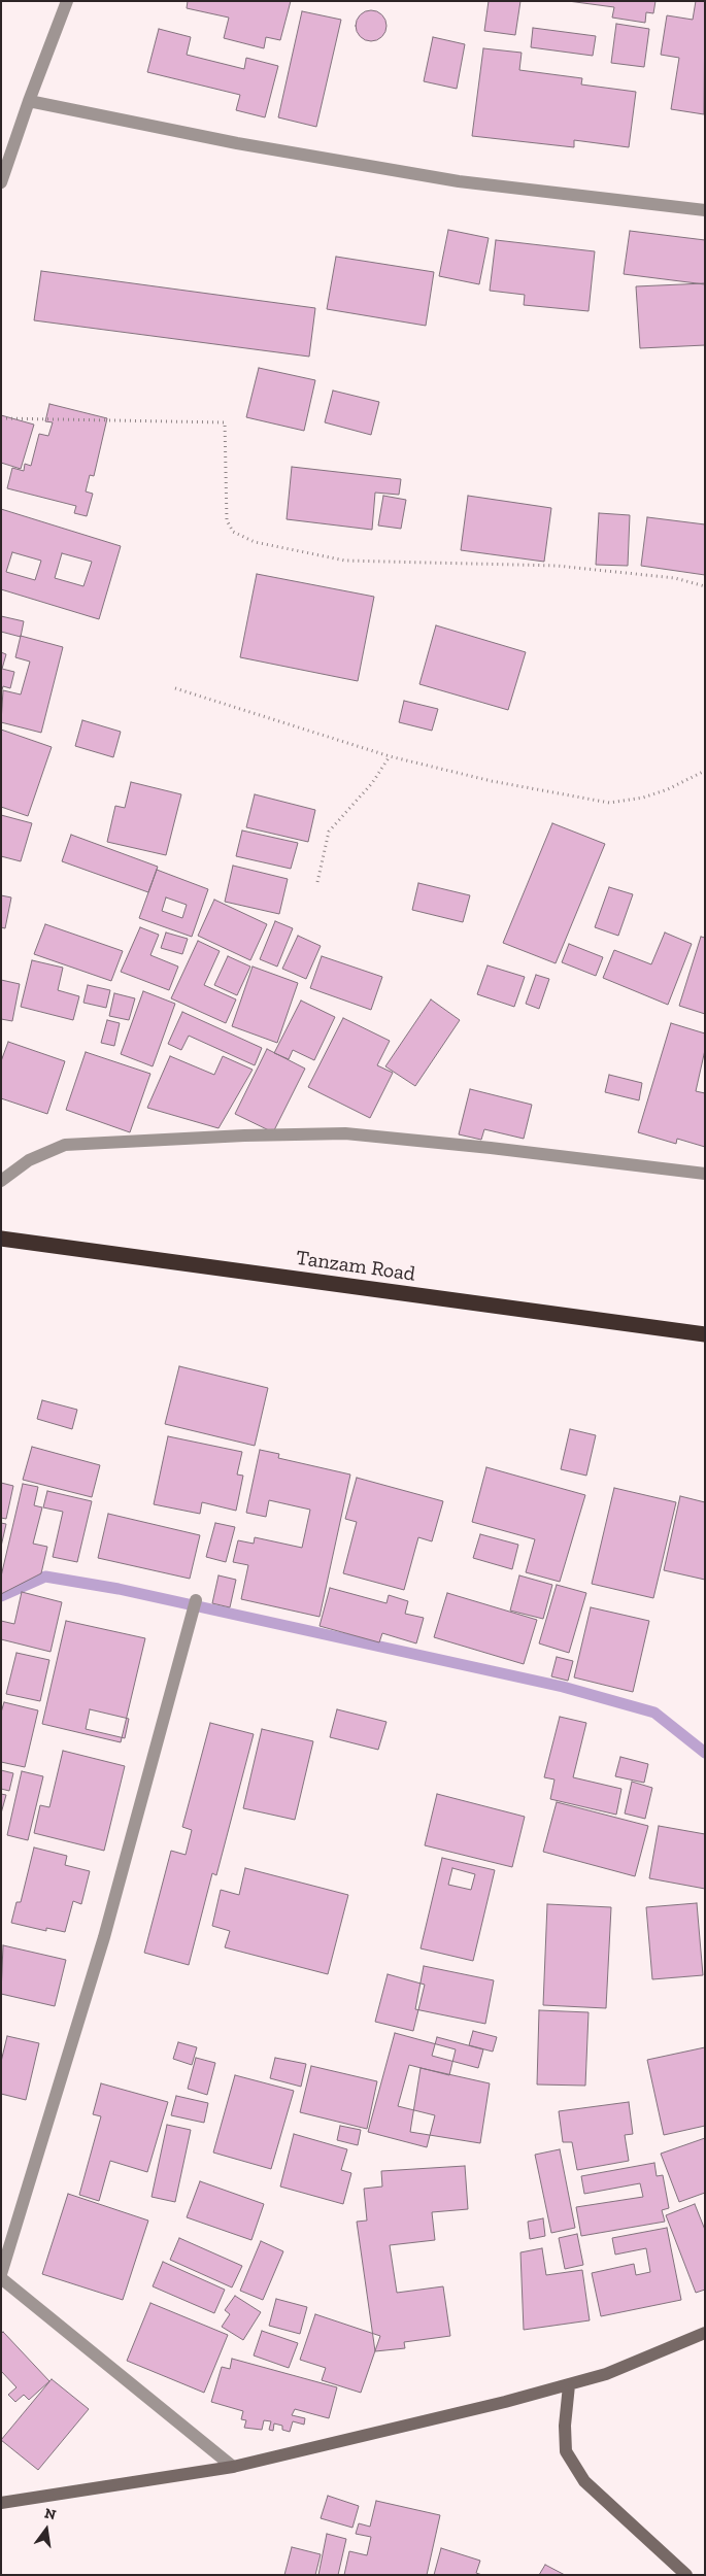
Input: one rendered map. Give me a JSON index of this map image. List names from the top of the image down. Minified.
{"streets":{"highway":["Tanzam Road"]},"north":"top"}
